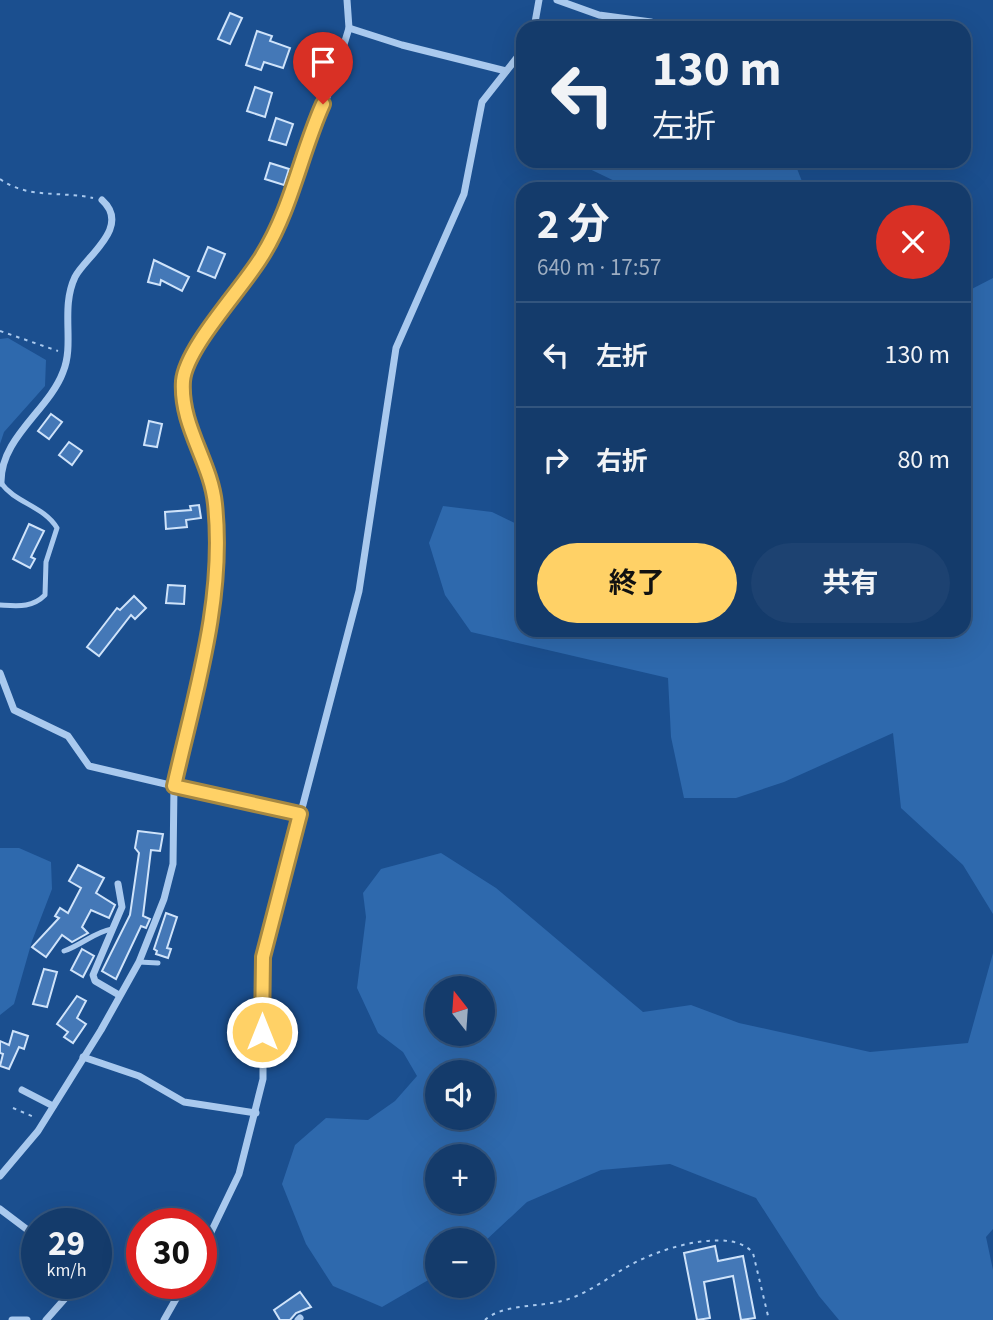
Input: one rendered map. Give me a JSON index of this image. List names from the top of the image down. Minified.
{"north":"top","page":{"turn":["130 m","左折"],"heading":["2 分","640 m · 17:57"],"list":[{"name":"左折","value":"130 m"},{"name":"右折","value":"80 m"}],"buttons":["終了","共有"],"map_buttons":["+","−"],"speed":"29 km/h","limit":"30"}}
